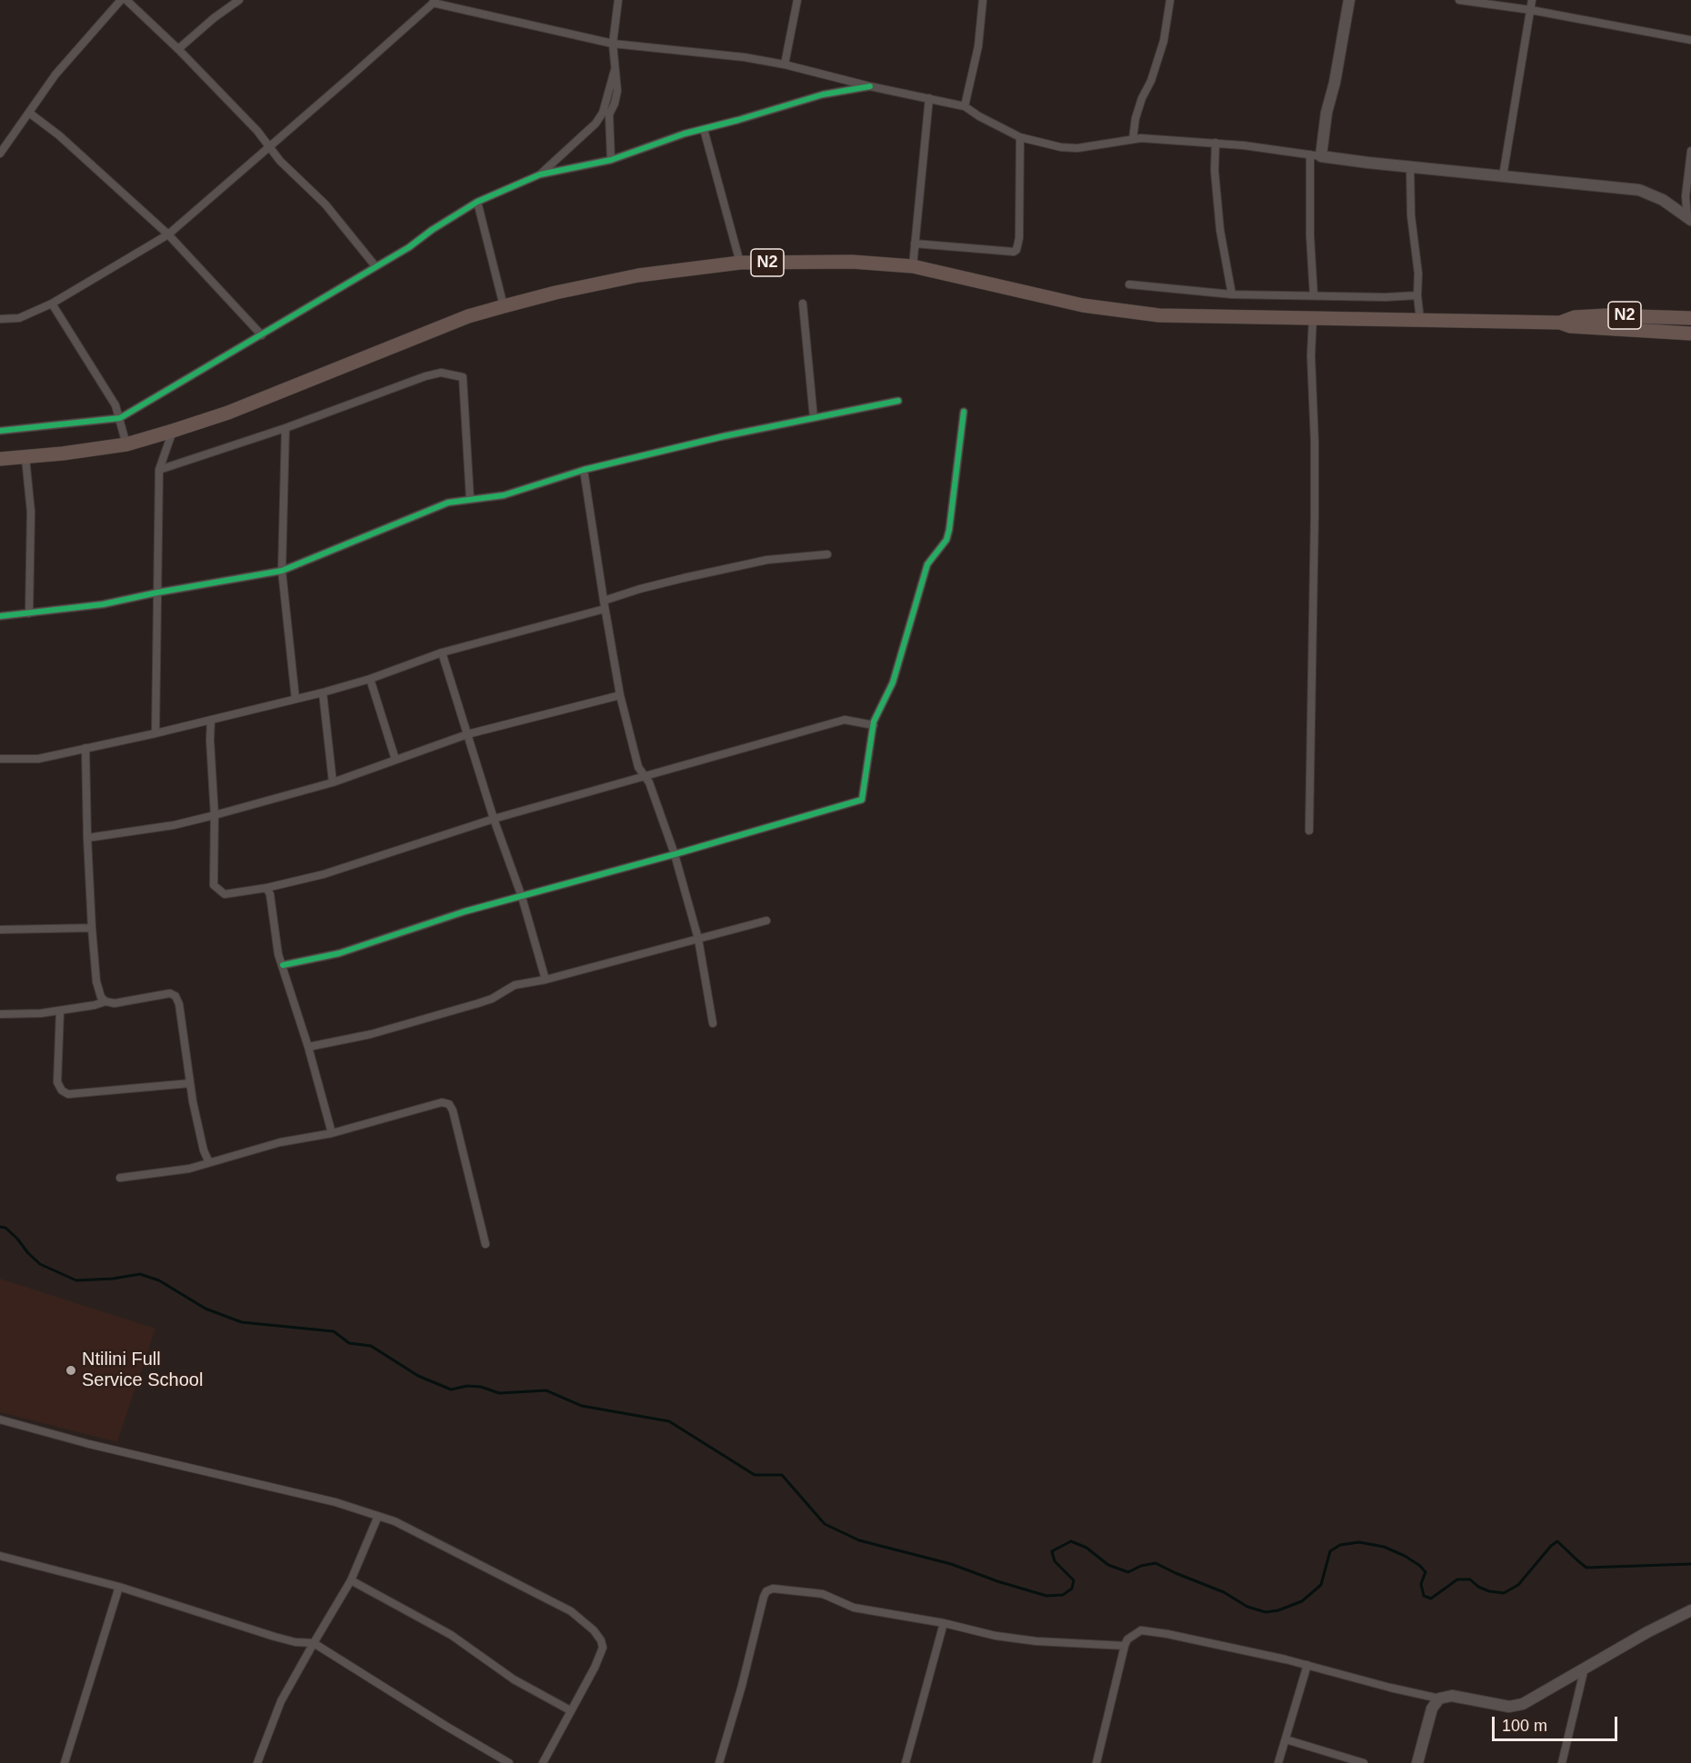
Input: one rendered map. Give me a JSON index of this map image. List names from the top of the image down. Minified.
{"streets":{"highway":["N2"]},"places":["Ntilini Full Service School"],"scale_bar":"100 m"}
